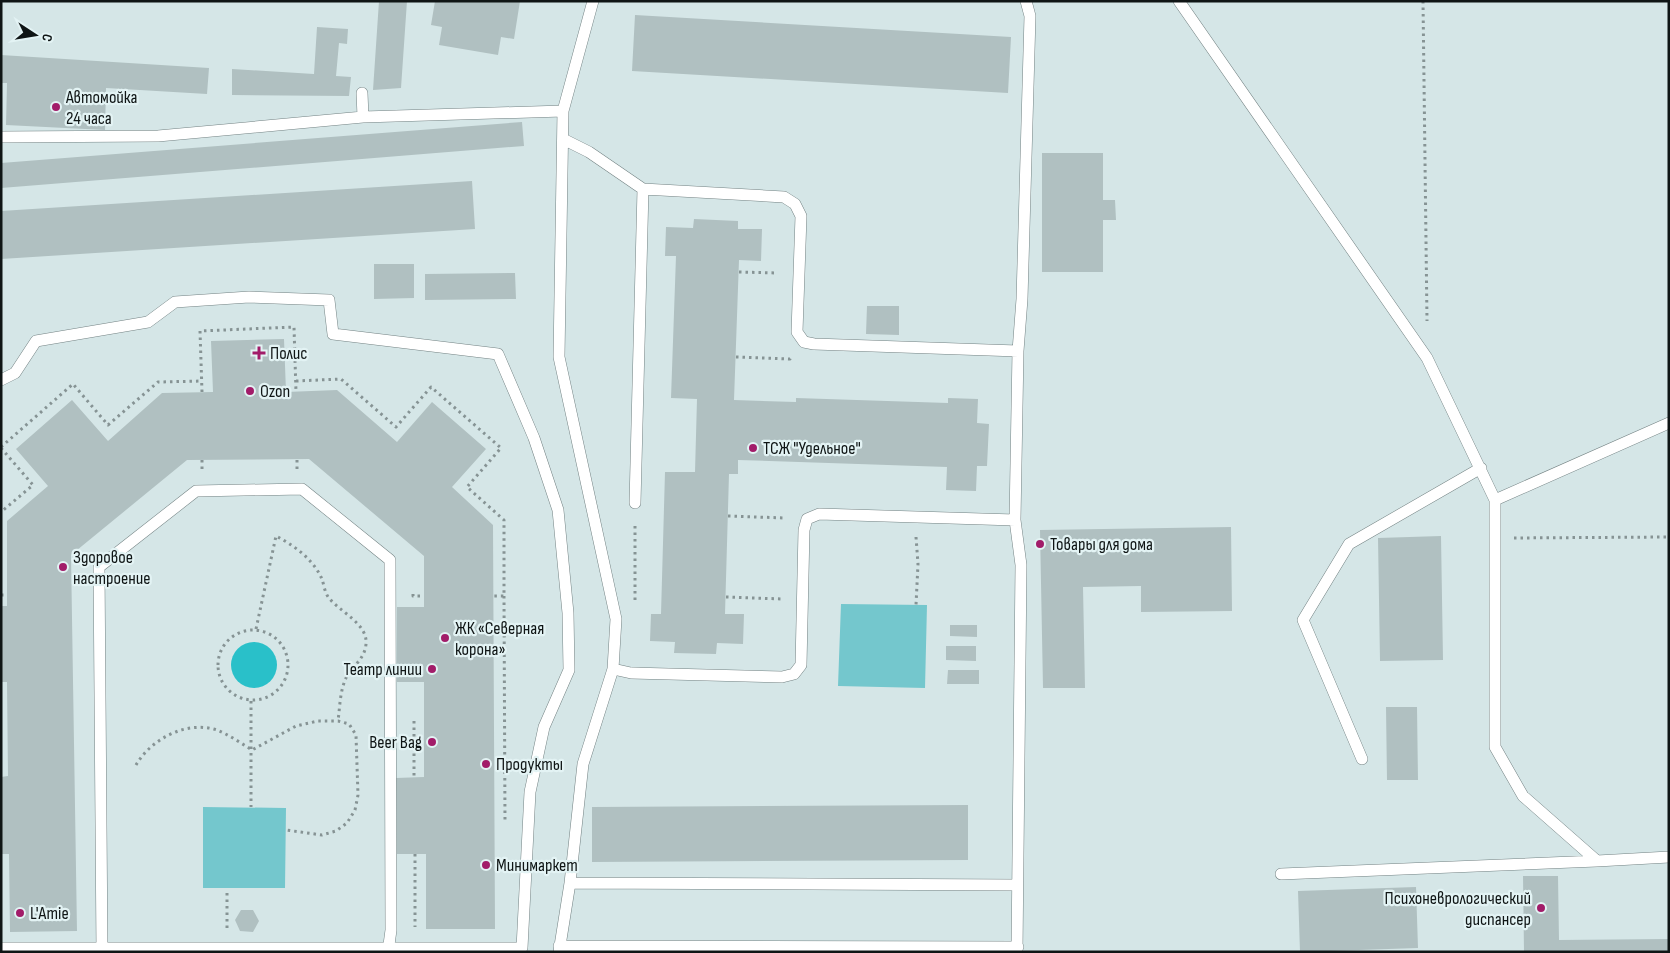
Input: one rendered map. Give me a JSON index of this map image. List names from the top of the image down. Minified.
{"places":{"other":["Автомойка 24 часа","Ozon","ТСЖ \"Удельное\"","Товары для дома","Здоровое настроение","ЖК «Северная корона»","Театр линии","Beer Bag","Продукты","Минимаркет","Психоневрологический диспансер","L'Amie"],"health":["Полис"]},"north":"right"}
